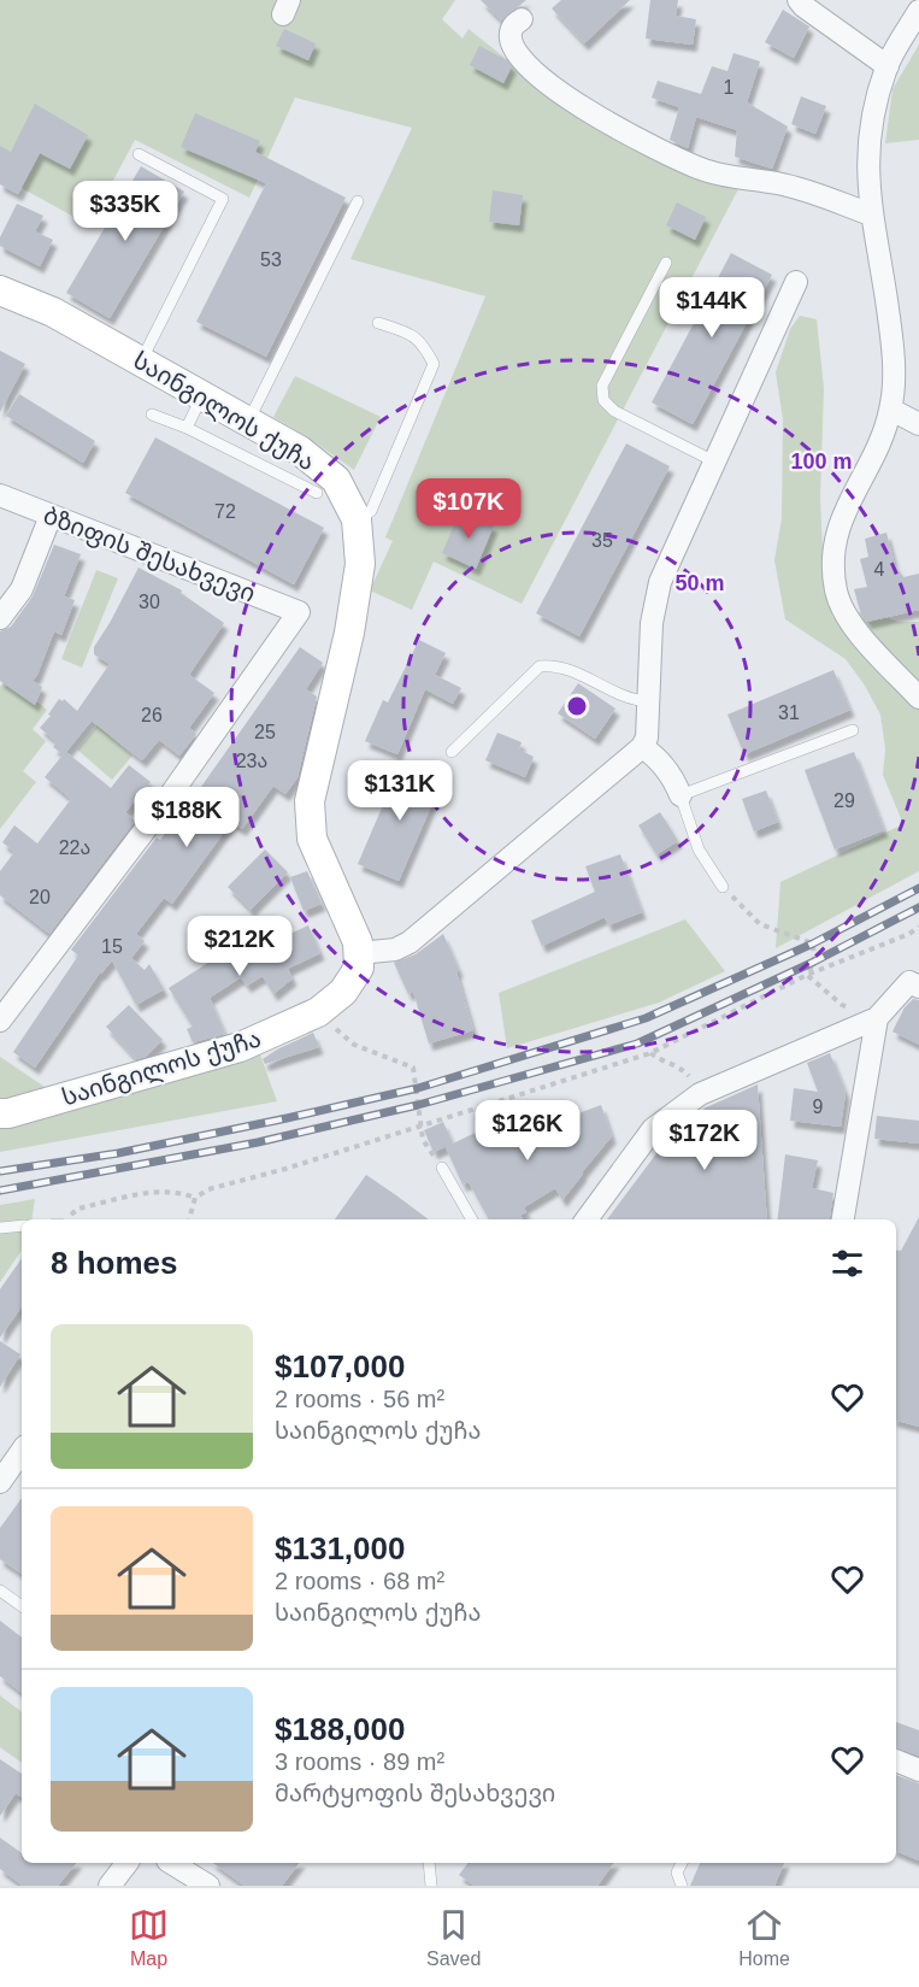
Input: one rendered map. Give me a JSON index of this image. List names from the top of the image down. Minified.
{"streets":{"street":["საინგილოს ქუჩა","ბზიფის შესახვევი"]},"house_numbers":["1","53","72","35","4","30","31","26","25","23ა","29","22ა","20","15","9"],"page":{"price":["$335K","$144K","$107K","$131K","$188K","$212K","$126K","$172K"],"heading":"8 homes","list":[{"name":"$107,000","note":"2 rooms · 56 m² · საინგილოს ქუჩა"},{"name":"$131,000","note":"2 rooms · 68 m² · საინგილოს ქუჩა"},{"name":"$188,000","note":"3 rooms · 89 m² · მარტყოფის შესახვევი"}],"tabs":["Map","Saved","Home"]},"rings":["100 m","50 m"]}
